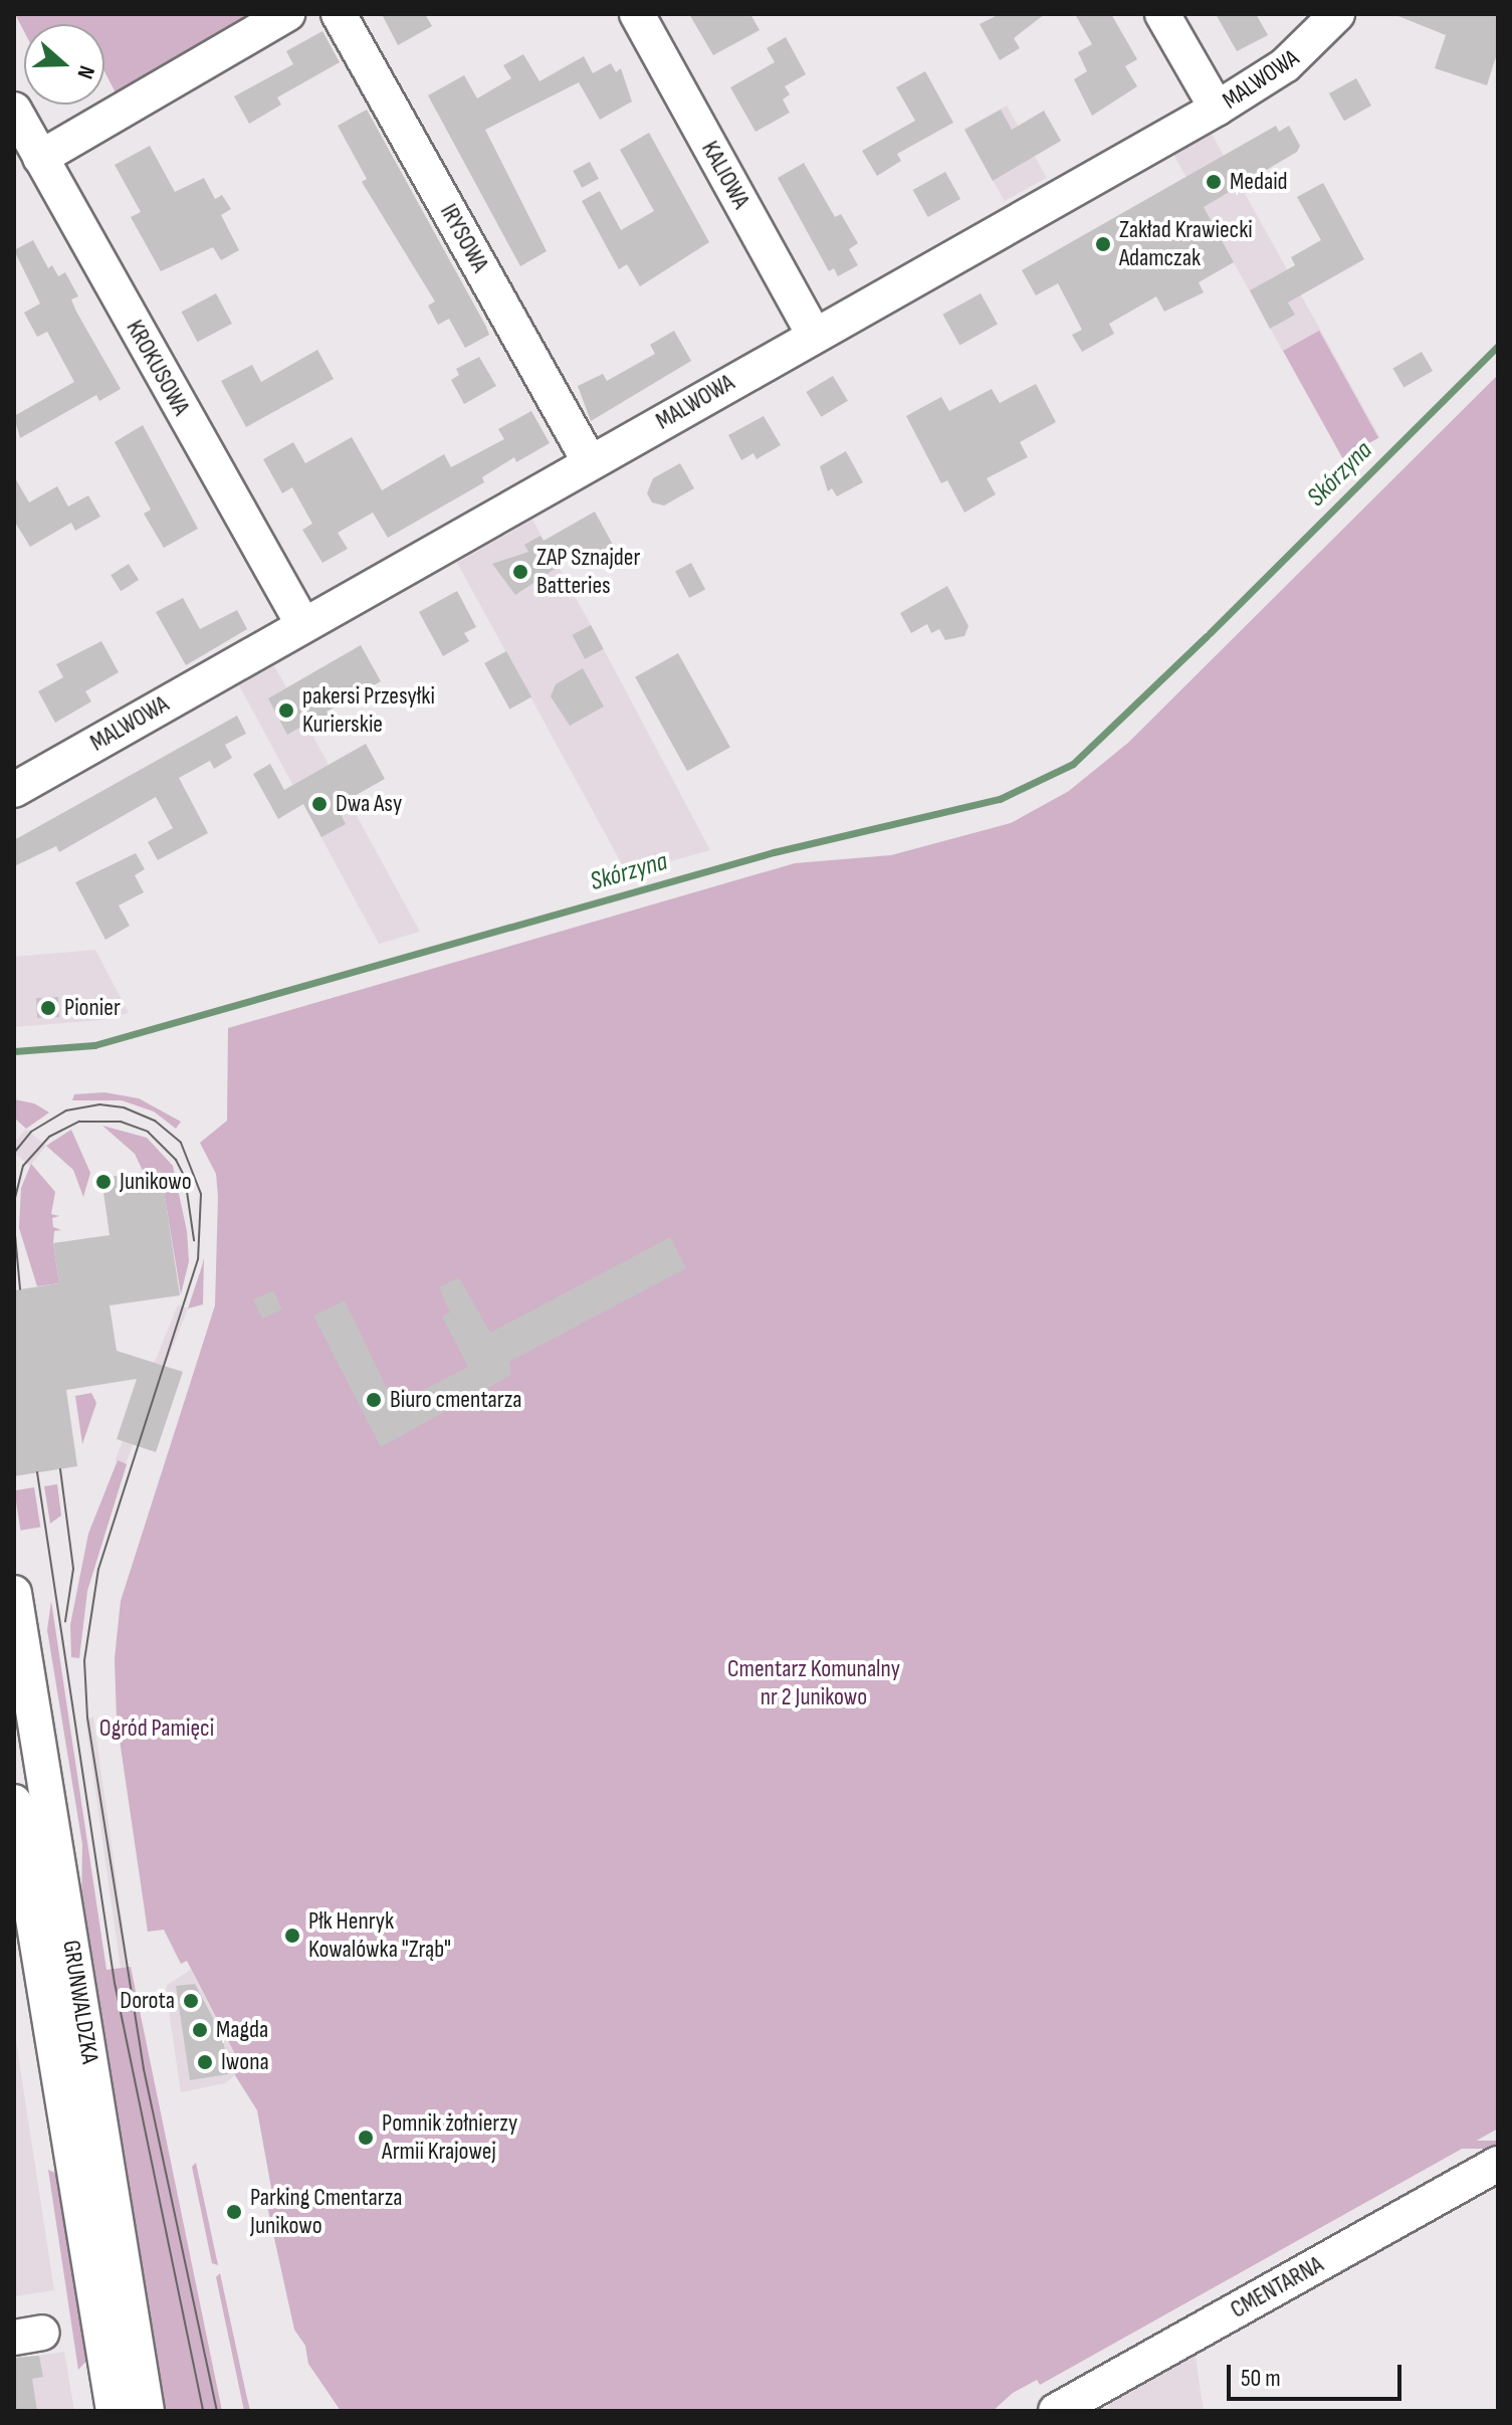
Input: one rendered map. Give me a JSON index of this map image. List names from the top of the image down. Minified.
{"streets":{"street":["MALWOWA","KALIOWA","IRYSOWA","KROKUSOWA","GRUNWALDZKA","CMENTARNA"]},"crossings":[["MALWOWA","KALIOWA"],["MALWOWA","IRYSOWA"],["MALWOWA","KROKUSOWA"]],"water":["Skórzyna"],"parks":["Cmentarz Komunalny nr 2 Junikowo","Ogród Pamięci"],"places":["Medaid","Zakład Krawiecki Adamczak","ZAP Sznajder Batteries","pakersi Przesyłki Kurierskie","Dwa Asy","Pionier","Junikowo","Biuro cmentarza","Płk Henryk Kowalówka \"Zrąb\"","Dorota","Magda","Iwona","Pomnik żołnierzy Armii Krajowej","Parking Cmentarza Junikowo"],"scale_bar":"50 m","north":"right"}
